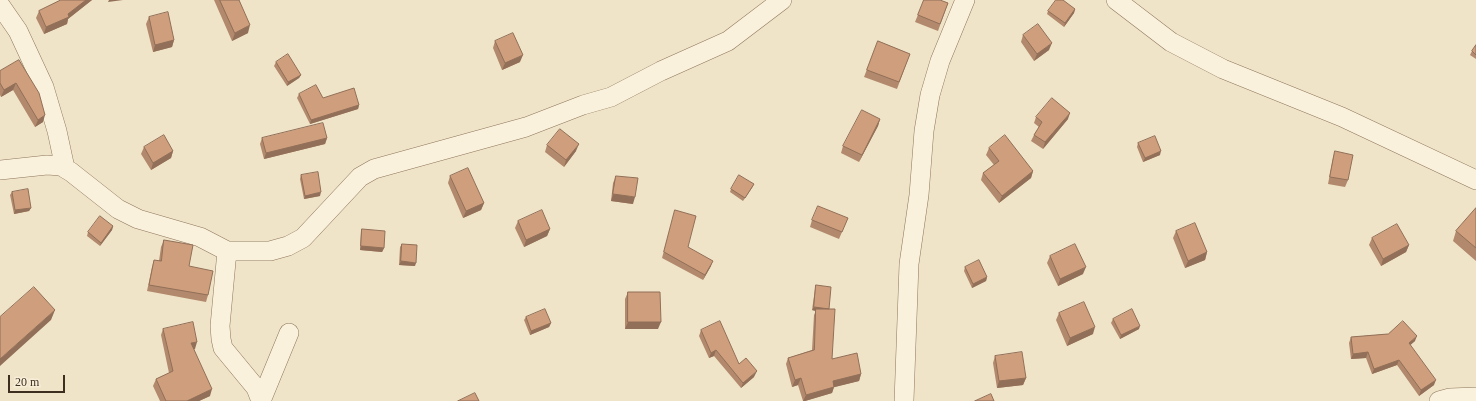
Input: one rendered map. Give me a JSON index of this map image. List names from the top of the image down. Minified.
{"scale_bar":"20 m"}
